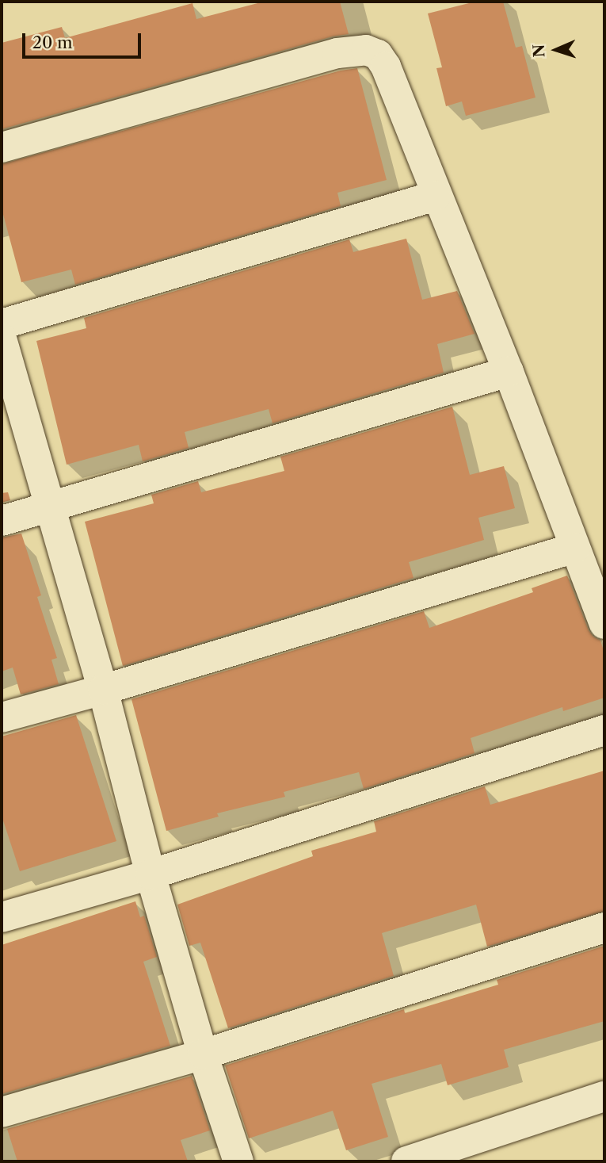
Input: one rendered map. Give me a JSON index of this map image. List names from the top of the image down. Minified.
{"scale_bar":"20 m","north":"left"}
